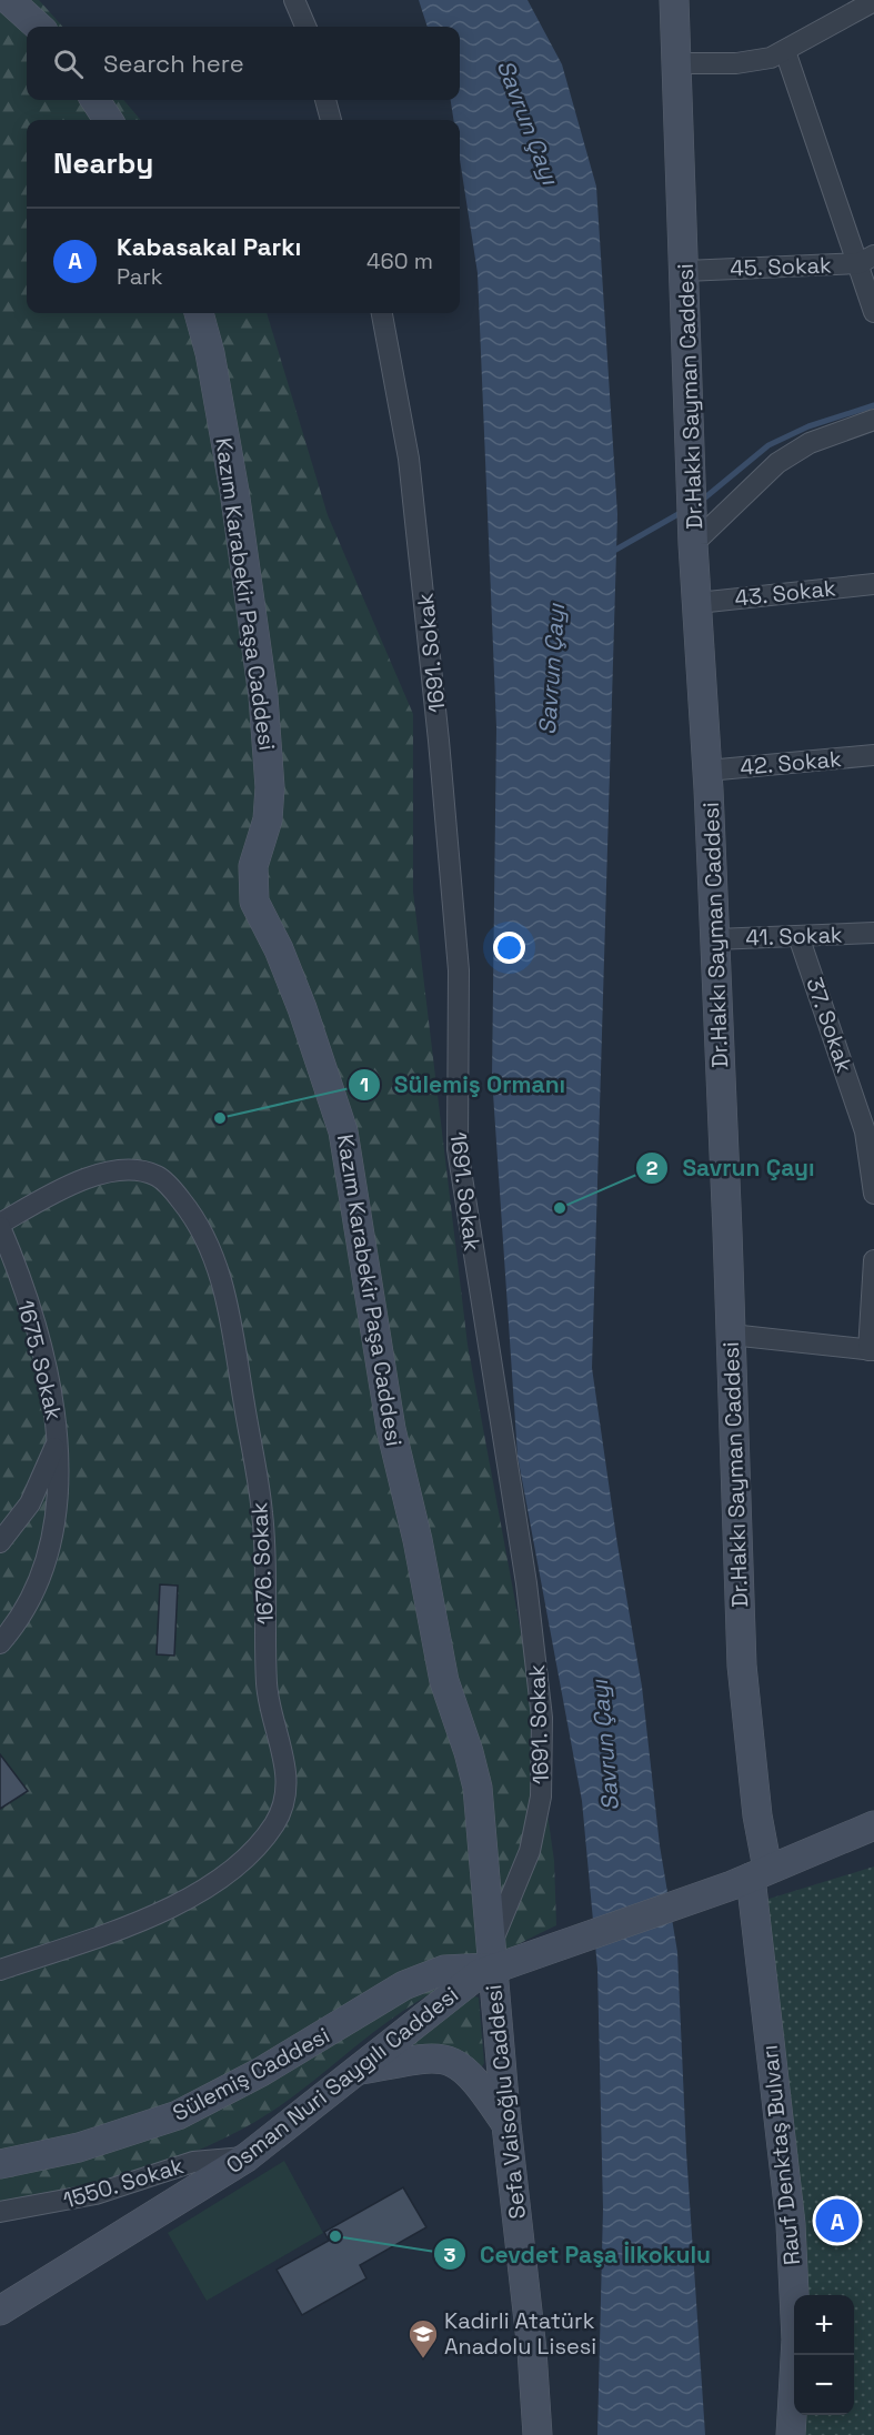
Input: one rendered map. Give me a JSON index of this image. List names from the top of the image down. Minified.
{"streets":{"street":["45. Sokak","Dr.Hakkı Sayman Caddesi","43. Sokak","Kazım Karabekir Paşa Caddesi","1691. Sokak","42. Sokak","41. Sokak","37. Sokak","1675. Sokak","1676. Sokak","Sülemiş Caddesi","Osman Nuri Saygılı Caddesi","Sefa Vaisoğlu Caddesi","Rauf Denktaş Bulvarı","1550. Sokak"]},"crossings":[["45. Sokak","Dr.Hakkı Sayman Caddesi"],["Dr.Hakkı Sayman Caddesi","43. Sokak"],["Dr.Hakkı Sayman Caddesi","42. Sokak"],["Dr.Hakkı Sayman Caddesi","41. Sokak"],["Dr.Hakkı Sayman Caddesi","Rauf Denktaş Bulvarı"],["Kazım Karabekir Paşa Caddesi","1691. Sokak"],["Kazım Karabekir Paşa Caddesi","Sülemiş Caddesi"],["Kazım Karabekir Paşa Caddesi","Osman Nuri Saygılı Caddesi"],["Kazım Karabekir Paşa Caddesi","Sefa Vaisoğlu Caddesi"],["1691. Sokak","Sülemiş Caddesi"],["1691. Sokak","Osman Nuri Saygılı Caddesi"],["1691. Sokak","Sefa Vaisoğlu Caddesi"],["41. Sokak","37. Sokak"],["1675. Sokak","1676. Sokak"],["Sülemiş Caddesi","Osman Nuri Saygılı Caddesi"],["Sülemiş Caddesi","Sefa Vaisoğlu Caddesi"],["Osman Nuri Saygılı Caddesi","Sefa Vaisoğlu Caddesi"],["Osman Nuri Saygılı Caddesi","1550. Sokak"]],"water":["Savrun Çayı"],"places":{"other":["Sülemiş Ormanı","Savrun Çayı","Cevdet Paşa İlkokulu"],"school or university":["Kadirli Atatürk Anadolu Lisesi"]},"page":{"search":"Search here","heading":"Nearby","list":[{"mark":"A","name":"Kabasakal Parkı","note":"Park","value":"460 m"}],"pins":"A","map_buttons":["+","−"]}}
